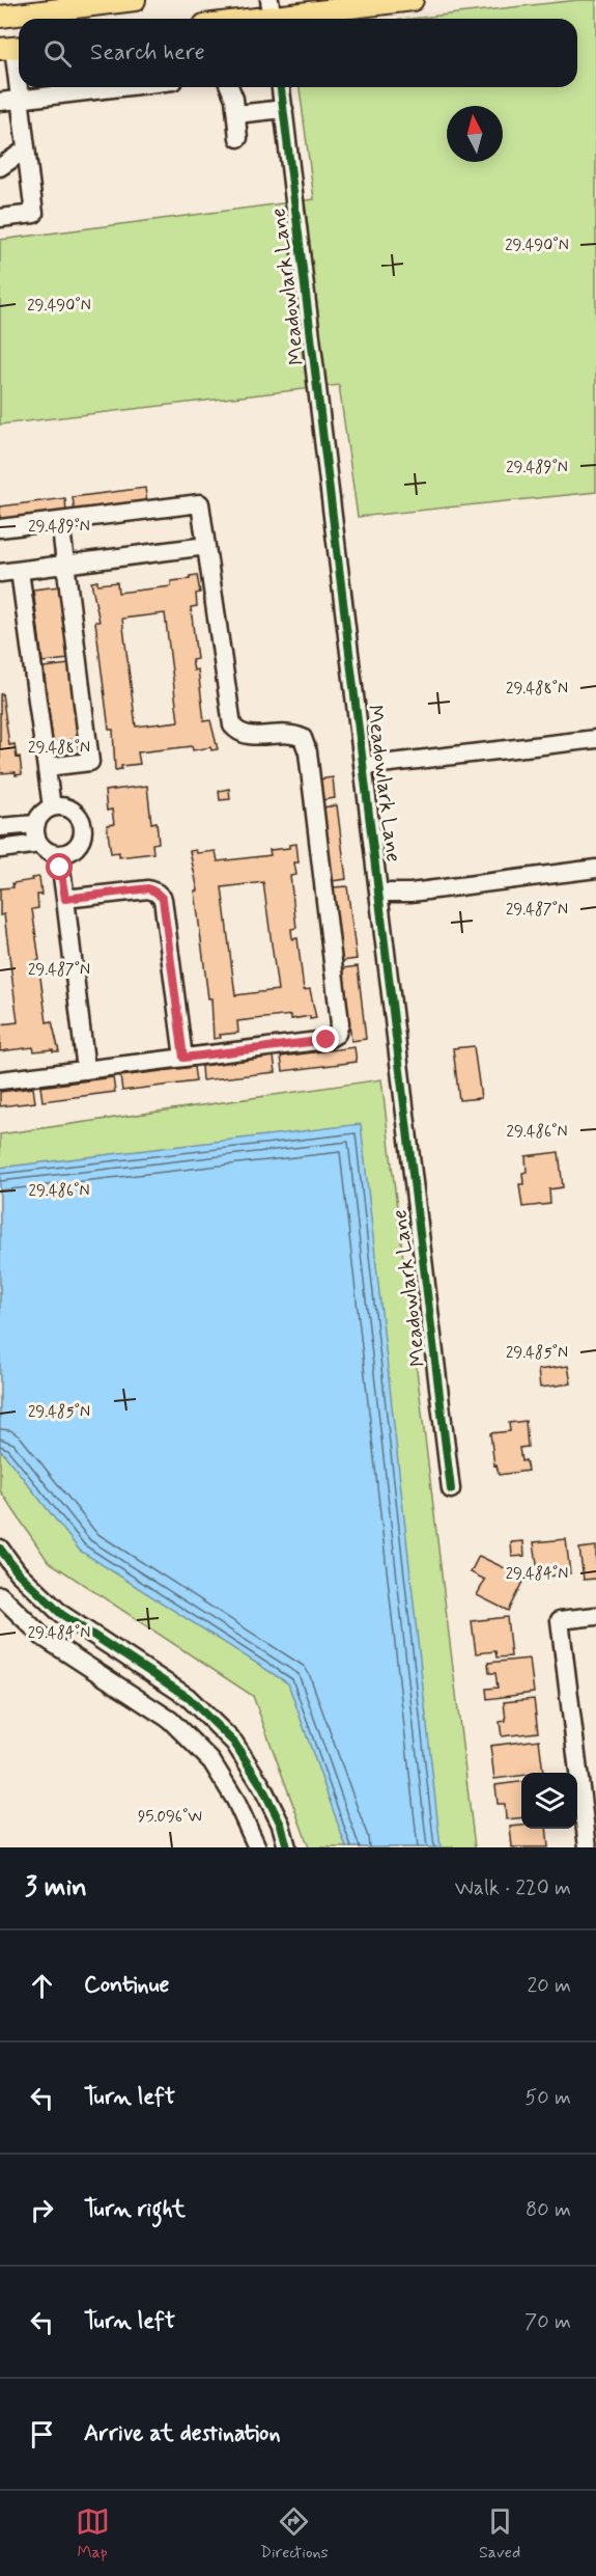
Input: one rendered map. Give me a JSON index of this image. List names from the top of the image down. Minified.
{"streets":{"street":["Meadowlark Lane"]},"north":"top","page":{"search":"Search here","heading":["3 min","Walk · 220 m"],"list":[["Continue","20 m"],["Turn left","50 m"],["Turn right","80 m"],["Turn left","70 m"],"Arrive at destination"],"nav":["Map","Directions","Saved"]},"coordinates":["29.490°N","29.489°N","29.488°N","29.487°N","29.486°N","29.485°N","29.484°N","95.096°W"]}
